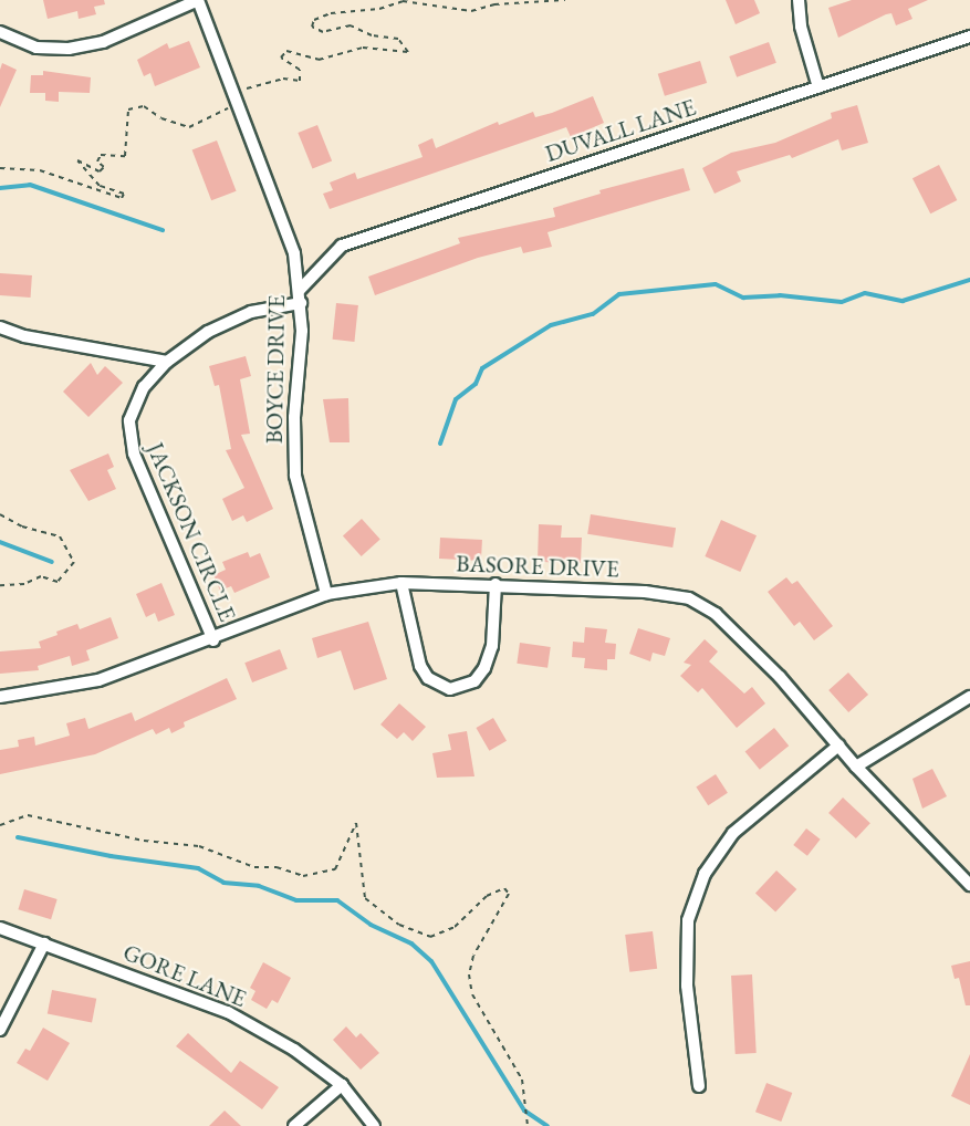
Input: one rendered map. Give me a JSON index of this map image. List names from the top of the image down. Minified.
{"streets":{"street":["DUVALL LANE","BOYCE DRIVE","JACKSON CIRCLE","BASORE DRIVE","GORE LANE"]},"crossings":[["DUVALL LANE","BOYCE DRIVE"],["BOYCE DRIVE","JACKSON CIRCLE"],["BOYCE DRIVE","BASORE DRIVE"],["JACKSON CIRCLE","BASORE DRIVE"]]}
